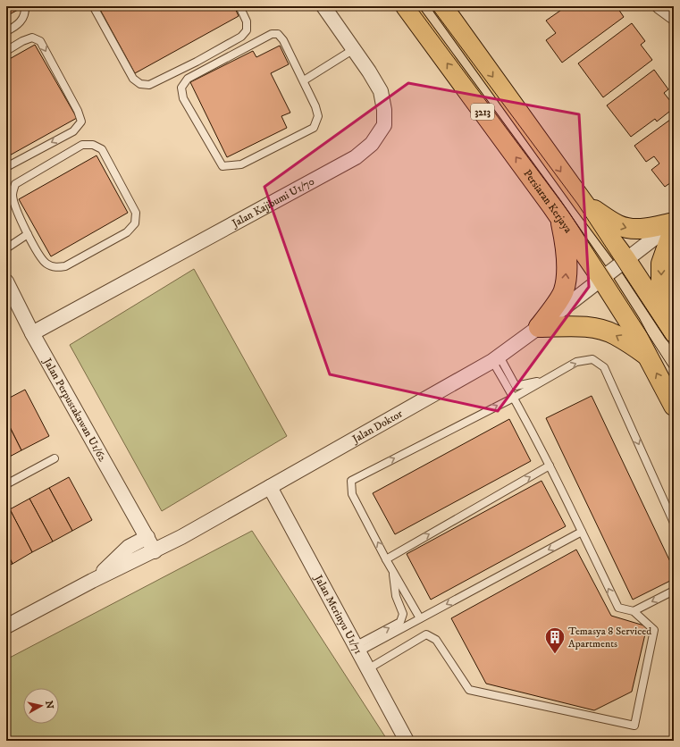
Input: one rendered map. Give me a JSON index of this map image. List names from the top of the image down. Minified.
{"streets":{"main road":["3213","Persiaran Kerjaya"],"street":["Jalan Kajibumi U1/70","Jalan Perpustakawan U1/62","Jalan Doktor","Jalan Merinyu U1/71"]},"crossings":[["3213","Jalan Doktor"],["Persiaran Kerjaya","Jalan Doktor"],["Jalan Kajibumi U1/70","Jalan Perpustakawan U1/62"],["Jalan Doktor","Jalan Merinyu U1/71"]],"places":{"building":["Temasya 8 Serviced Apartments"]},"north":"right"}
